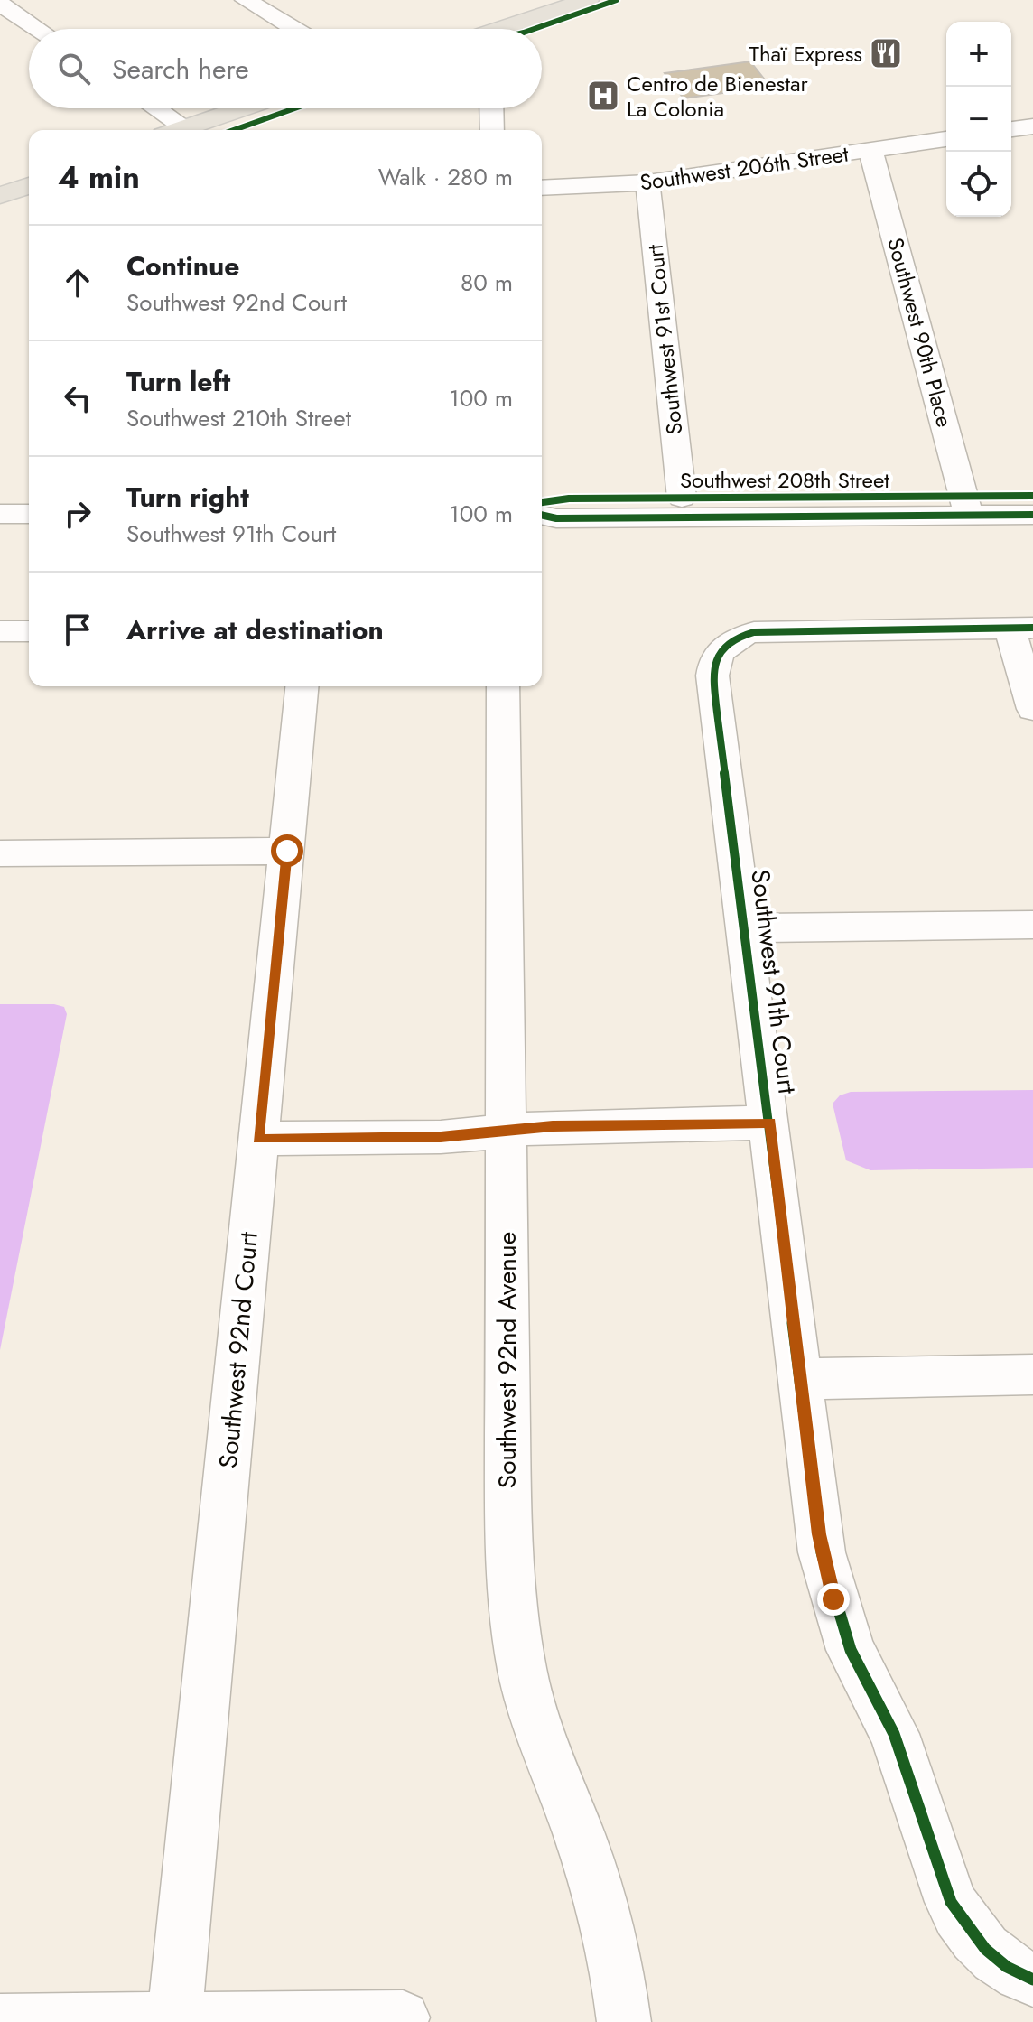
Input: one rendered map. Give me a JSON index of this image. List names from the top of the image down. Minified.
{"streets":{"street":["Southwest 206th Street","Southwest 90th Place","Southwest 91st Court","Southwest 208th Street","Southwest 91th Court","Southwest 92nd Court","Southwest 92nd Avenue"]},"crossings":[["Southwest 206th Street","Southwest 90th Place"],["Southwest 206th Street","Southwest 91st Court"],["Southwest 90th Place","Southwest 208th Street"],["Southwest 91st Court","Southwest 208th Street"]],"places":{"restaurant":["Thaï Express"],"hospital":["Centro de Bienestar La Colonia"]},"page":{"map_buttons":["+","−"],"search":"Search here","heading":["4 min","Walk · 280 m"],"list":[["Continue","Southwest 92nd Court","80 m"],["Turn left","Southwest 210th Street","100 m"],["Turn right","Southwest 91th Court","100 m"],"Arrive at destination"]}}
